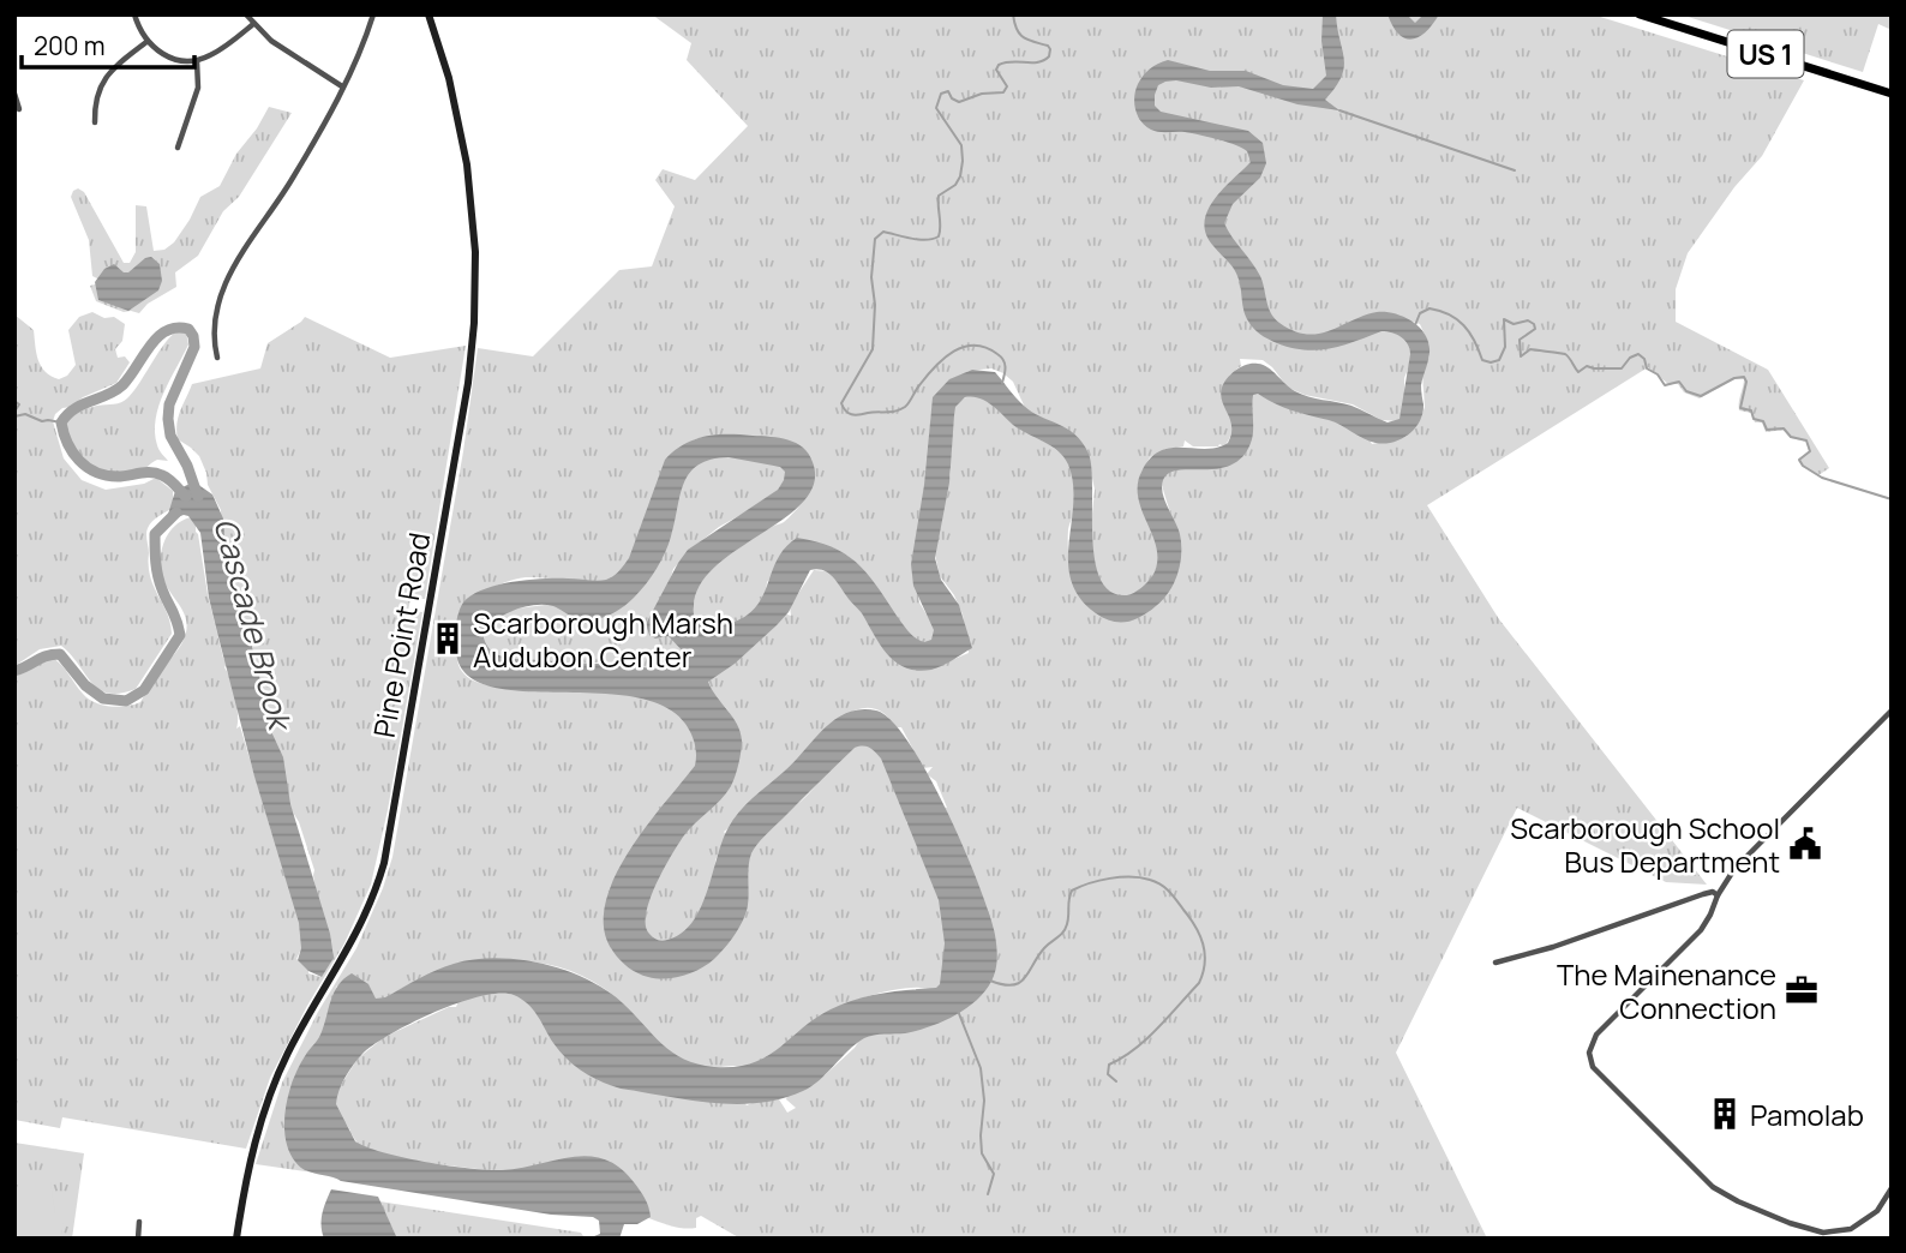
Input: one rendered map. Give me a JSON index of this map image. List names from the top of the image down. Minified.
{"streets":{"main road":["US 1","Pine Point Road"]},"water":["Cascade Brook"],"places":{"building":["Scarborough Marsh Audubon Center","Pamolab"],"public building":["Scarborough School Bus Department"],"office":["The Mainenance Connection"]},"scale_bar":"200 m"}
